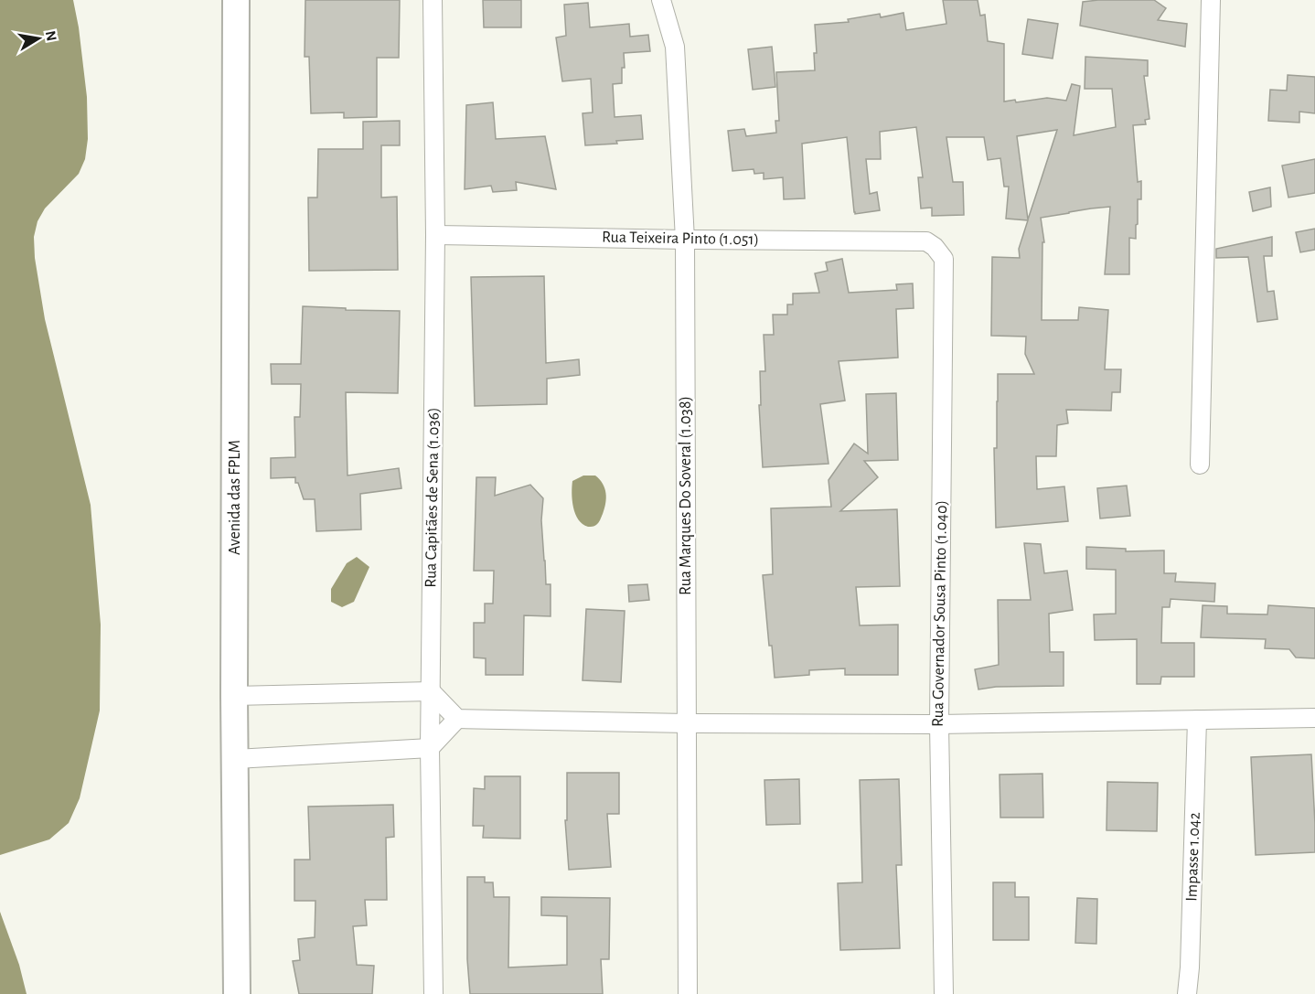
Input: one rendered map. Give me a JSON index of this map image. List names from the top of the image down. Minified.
{"streets":{"street":["Rua Teixeira Pinto (1.051)","Rua Marques Do Soveral (1.038)","Avenida das FPLM","Rua Capitães de Sena (1.036)","Rua Governador Sousa Pinto (1.040)","Impasse 1.042"]},"crossings":[["Rua Teixeira Pinto (1.051)","Rua Marques Do Soveral (1.038)"],["Rua Teixeira Pinto (1.051)","Rua Capitães de Sena (1.036)"],["Rua Teixeira Pinto (1.051)","Rua Governador Sousa Pinto (1.040)"]],"north":"right"}
